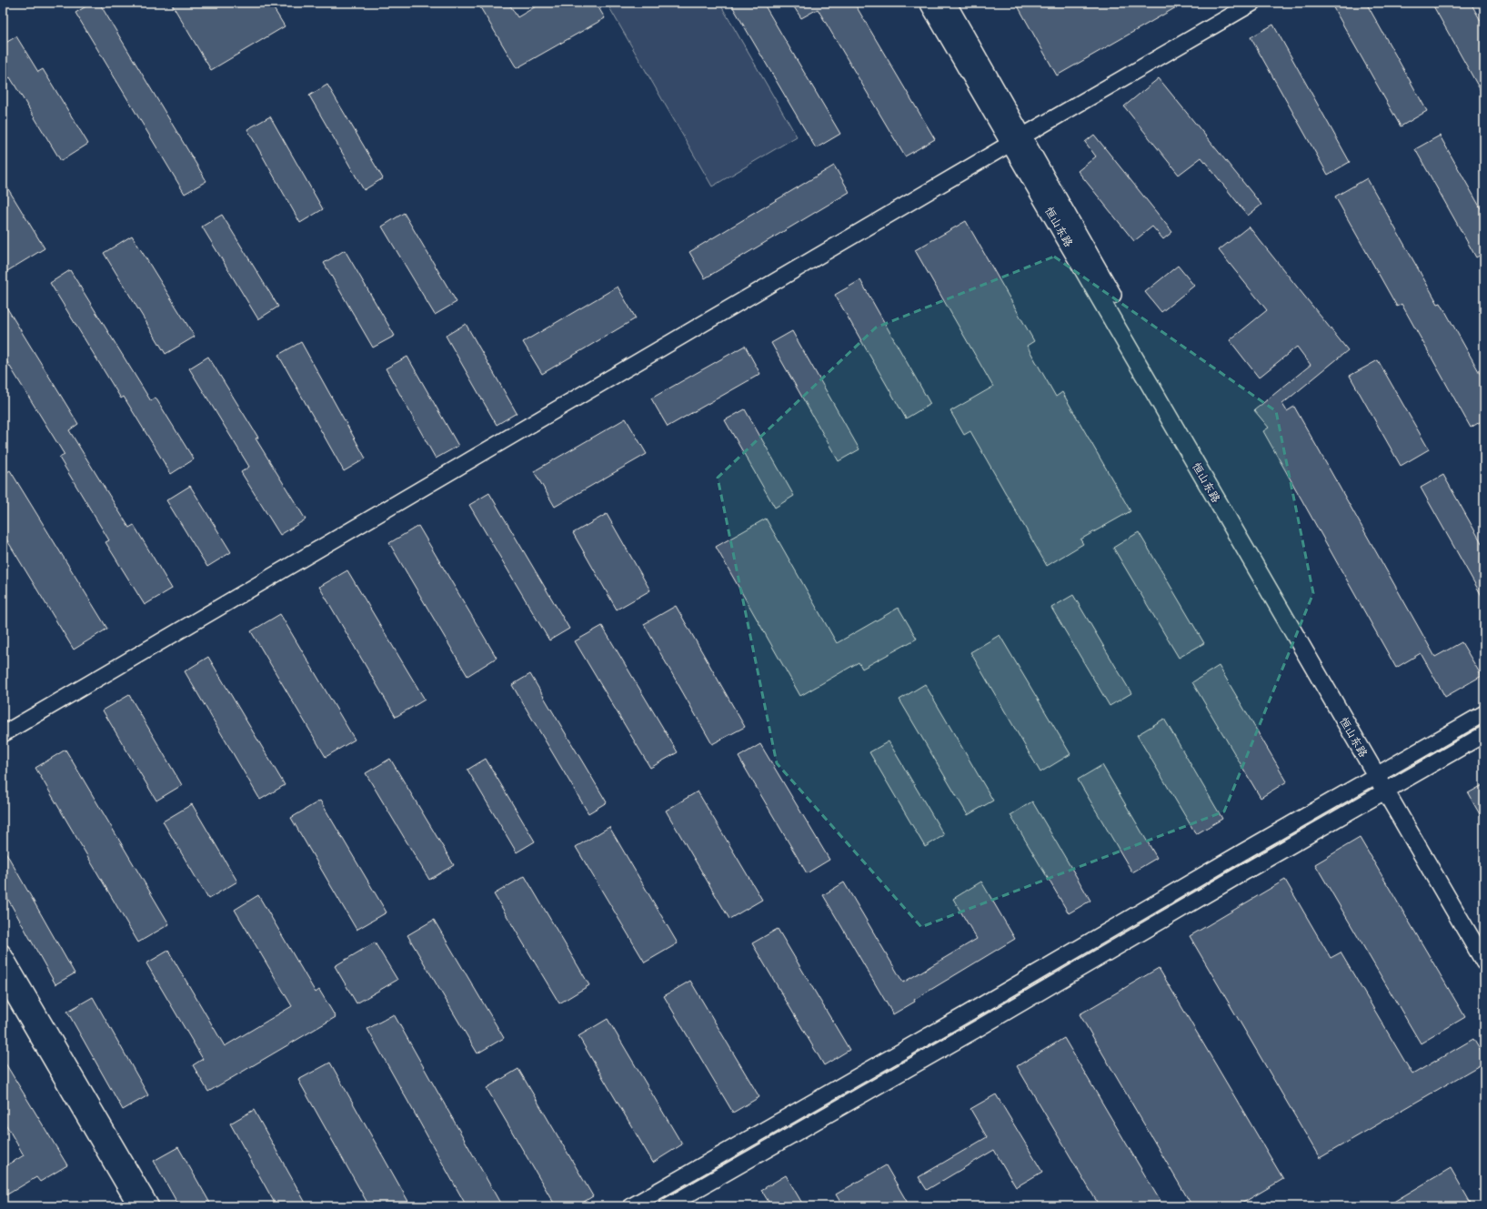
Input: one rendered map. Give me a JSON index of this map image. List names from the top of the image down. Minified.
{"streets":{"main road":["恒山东路"]}}
